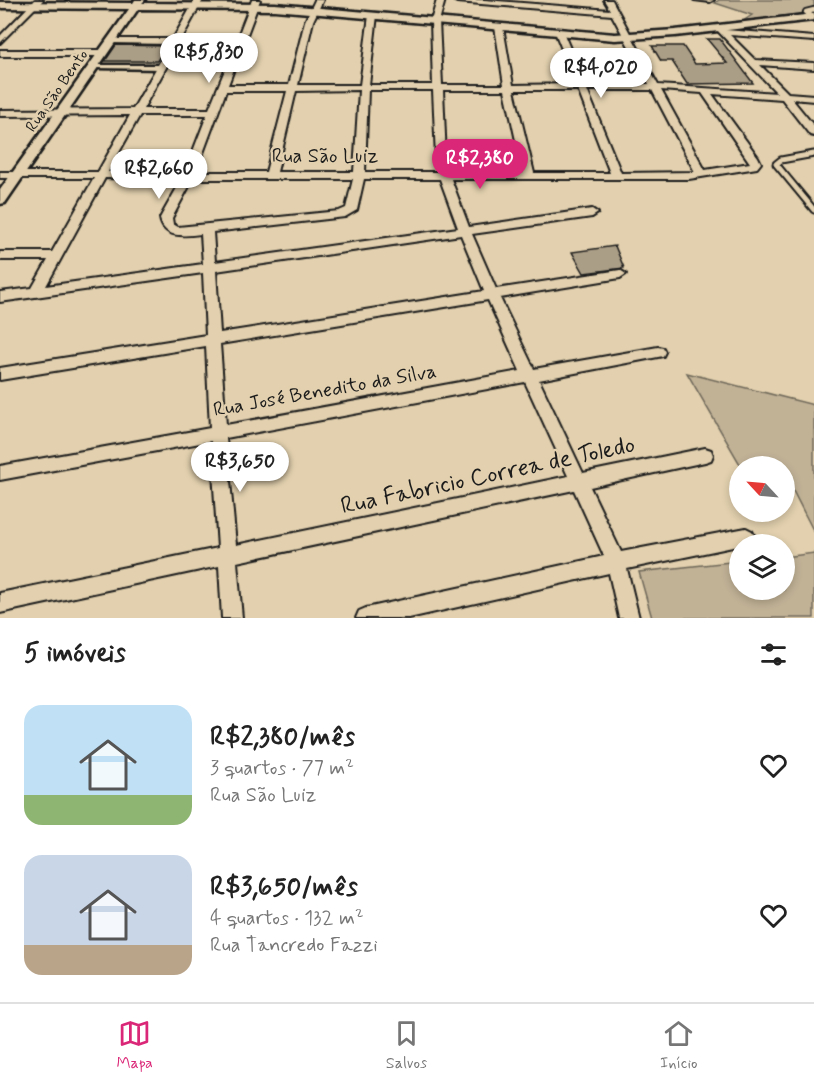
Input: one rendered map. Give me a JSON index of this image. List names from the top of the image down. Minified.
{"streets":{"street":["Rua São Bento","Rua São Luiz","Rua José Benedito da Silva","Rua Fabricio Correa de Toledo"]},"crossings":[["Rua São Bento","Rua São Luiz"]],"north":"top left","page":{"price":["R$5,830","R$4,020","R$2,380","R$2,660","R$3,650"],"heading":"5 imóveis","list":[{"name":"R$2,380/mês","note":"3 quartos · 77 m² · Rua São Luiz"},{"name":"R$3,650/mês","note":"4 quartos · 132 m² · Rua Tancredo Fazzi"}],"tabs":["Mapa","Salvos","Início"]}}
